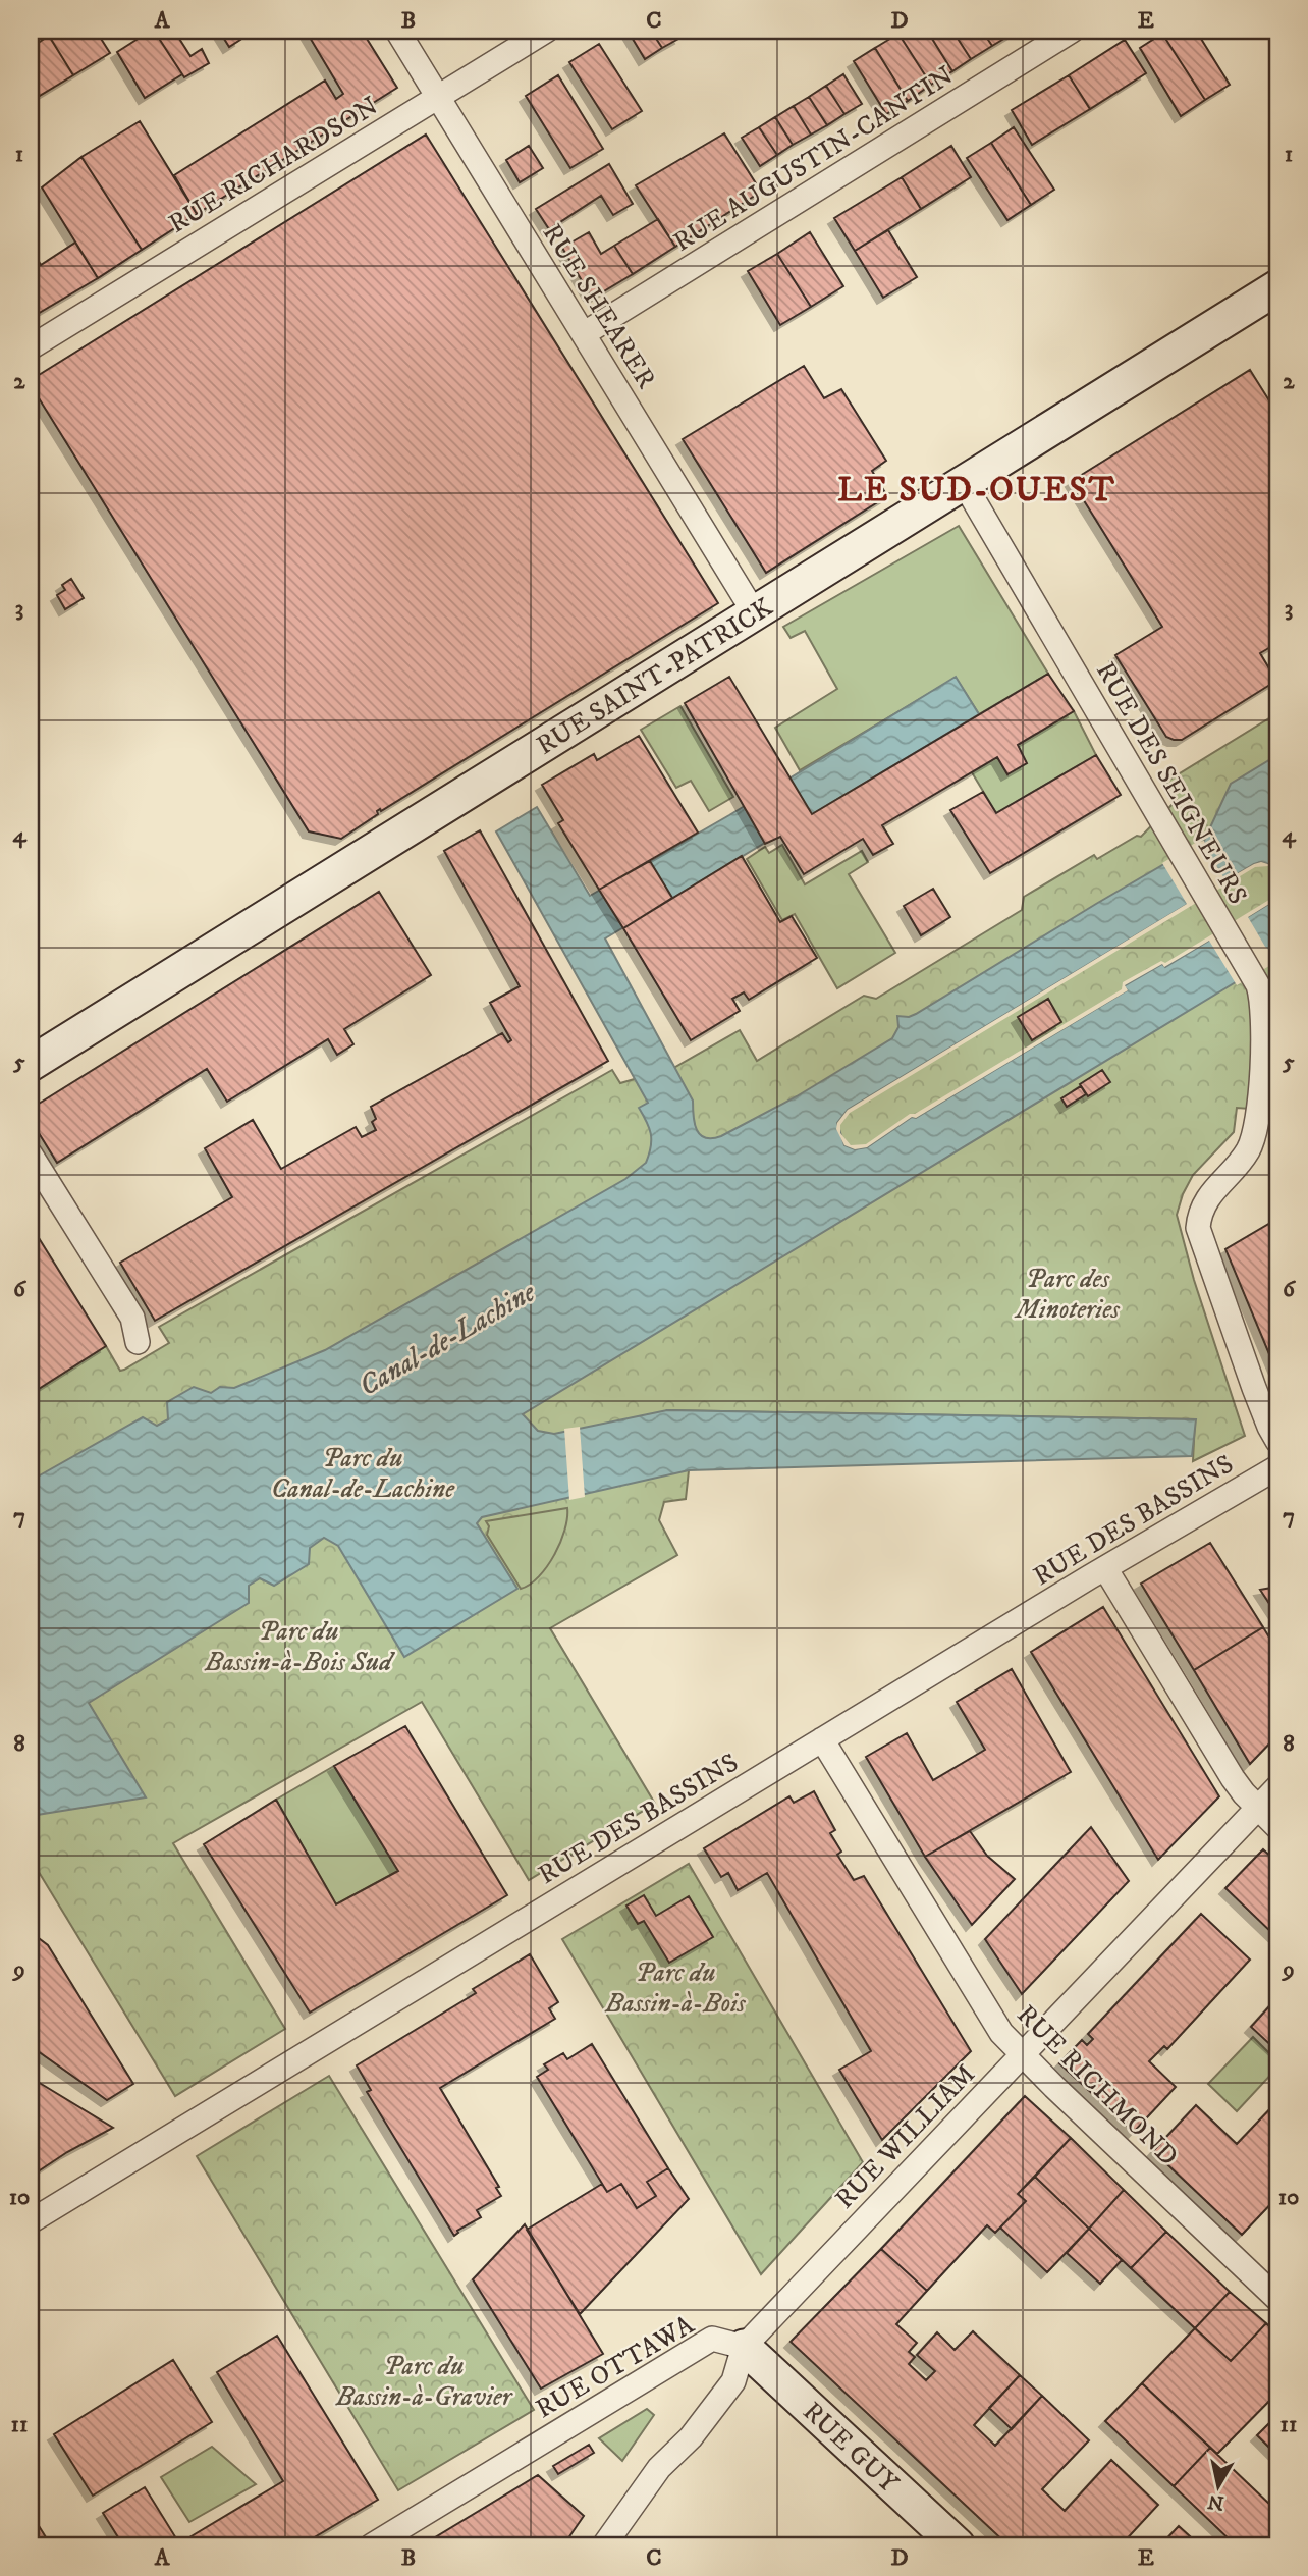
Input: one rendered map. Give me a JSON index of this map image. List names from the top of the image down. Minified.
{"streets":{"main road":["RUE SAINT-PATRICK","RUE GUY"],"street":["RUE AUGUSTIN-CANTIN","RUE RICHARDSON","RUE SHEARER","RUE DES SEIGNEURS","RUE DES BASSINS","RUE RICHMOND","RUE WILLIAM","RUE OTTAWA"]},"crossings":[["RUE AUGUSTIN-CANTIN","RUE SHEARER"],["RUE RICHARDSON","RUE SHEARER"],["RUE SHEARER","RUE SAINT-PATRICK"],["RUE SAINT-PATRICK","RUE DES SEIGNEURS"],["RUE DES BASSINS","RUE RICHMOND"],["RUE RICHMOND","RUE WILLIAM"],["RUE WILLIAM","RUE OTTAWA"],["RUE WILLIAM","RUE GUY"],["RUE OTTAWA","RUE GUY"]],"districts":["LE SUD-OUEST"],"water":["Canal-de-Lachine"],"parks":["Parc des Minoteries","Parc du Canal-de-Lachine","Parc du Bassin-à-Bois Sud","Parc du Bassin-à-Bois","Parc du Bassin-à-Gravier"],"north":"bottom","grid":{"columns":["A","B","C","D","E"],"rows":["1","2","3","4","5","6","7","8","9","10","11"]}}
